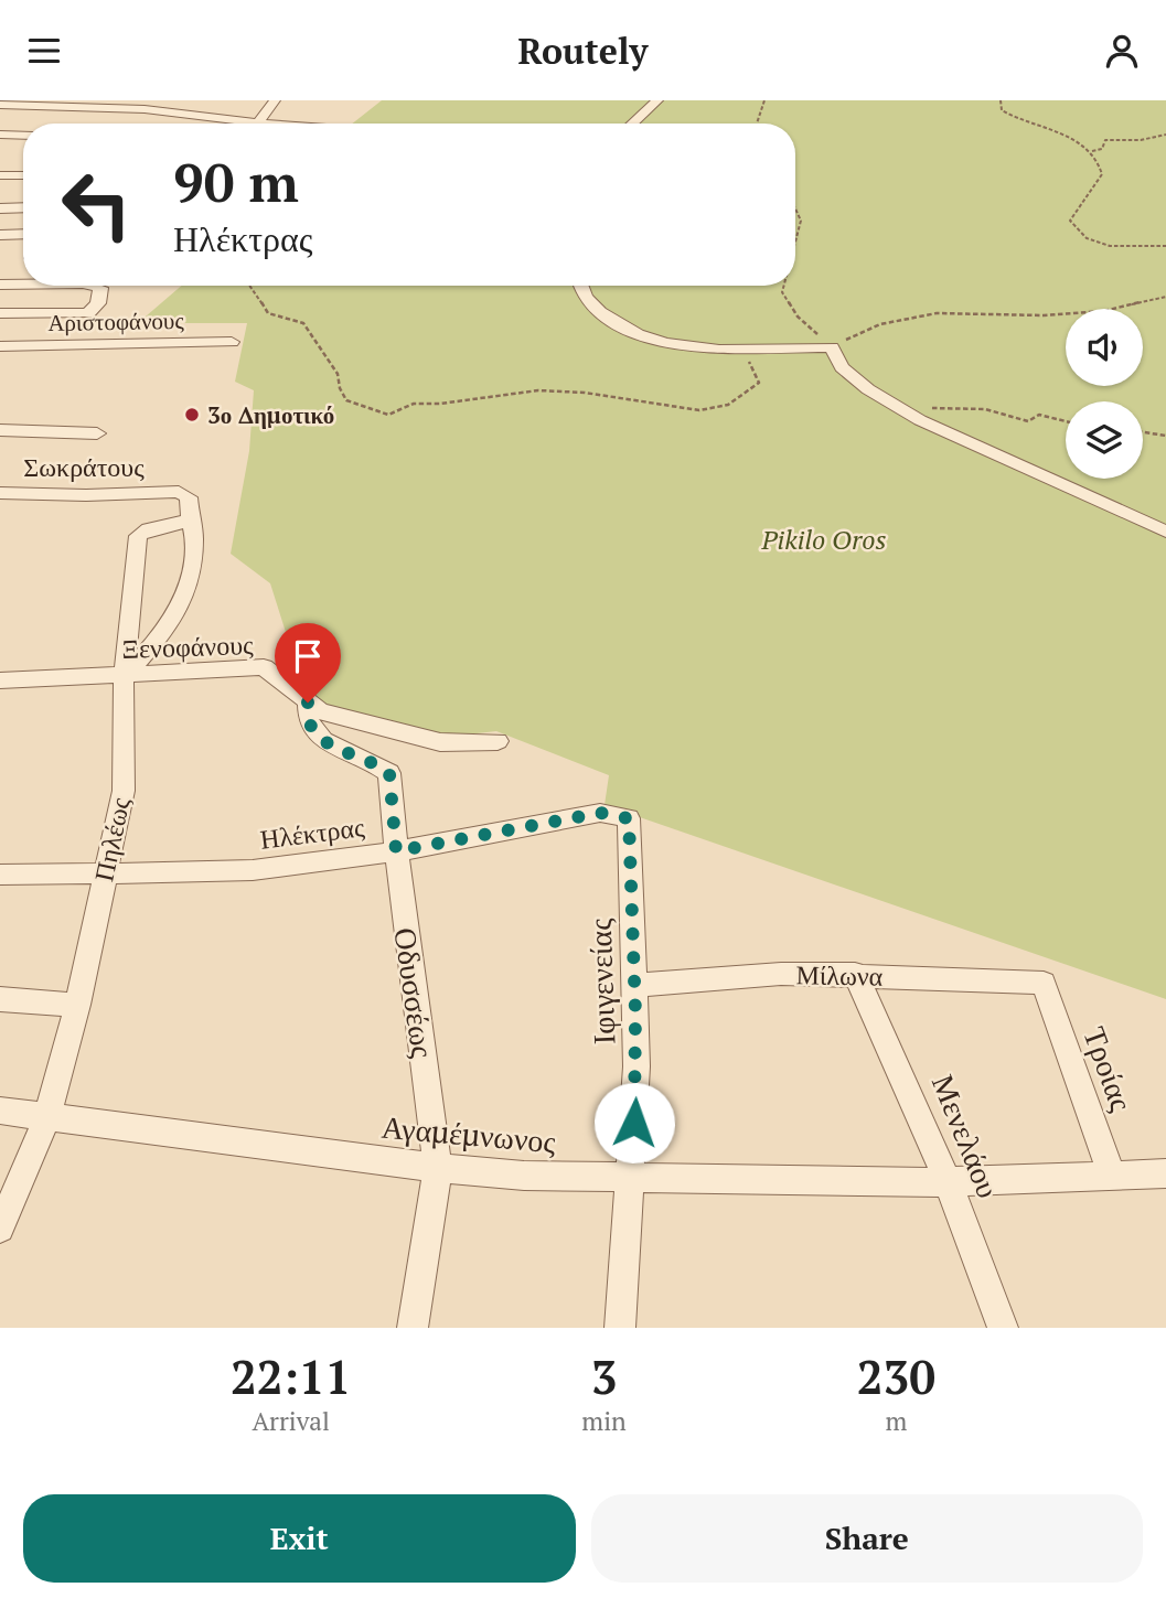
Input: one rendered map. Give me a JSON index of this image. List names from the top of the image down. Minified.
{"streets":{"street":["Αριστοφάνους","Σωκράτους","Ξενοφάνους","Ηλέκτρας","Πηλέως","Μίλωνα","Ιφιγενείας","Οδυσσέως","Τροίας","Αγαμέμνωνος","Μενελάου"]},"crossings":[["Σωκράτους","Πηλέως"],["Ξενοφάνους","Πηλέως"],["Ξενοφάνους","Οδυσσέως"],["Ηλέκτρας","Πηλέως"],["Ηλέκτρας","Ιφιγενείας"],["Ηλέκτρας","Οδυσσέως"],["Πηλέως","Αγαμέμνωνος"],["Μίλωνα","Ιφιγενείας"],["Μίλωνα","Τροίας"],["Μίλωνα","Μενελάου"],["Ιφιγενείας","Αγαμέμνωνος"],["Οδυσσέως","Αγαμέμνωνος"],["Τροίας","Αγαμέμνωνος"],["Αγαμέμνωνος","Μενελάου"]],"parks":["Pikilo Oros"],"places":["3ο Δημοτικό"],"page":{"header":"Routely","turn":["90 m","Ηλέκτρας"],"eta":["22:11","Arrival","3","min","230","m"],"buttons":["Exit","Share"]}}
